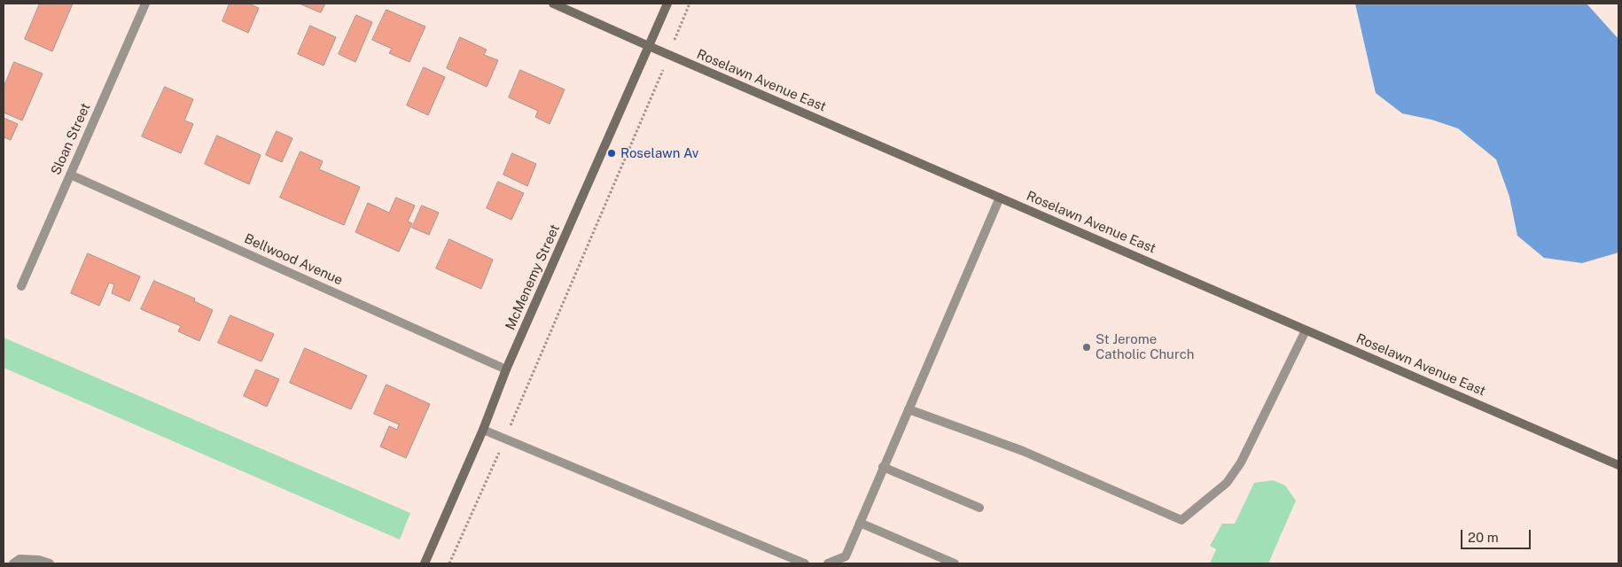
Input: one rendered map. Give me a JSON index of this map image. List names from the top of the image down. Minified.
{"streets":{"street":["Roselawn Avenue East","Sloan Street","Bellwood Avenue","McMenemy Street"]},"crossings":[["Roselawn Avenue East","McMenemy Street"],["Sloan Street","Bellwood Avenue"],["Bellwood Avenue","McMenemy Street"]],"places":["Roselawn Av","St Jerome Catholic Church"],"scale_bar":"20 m"}
